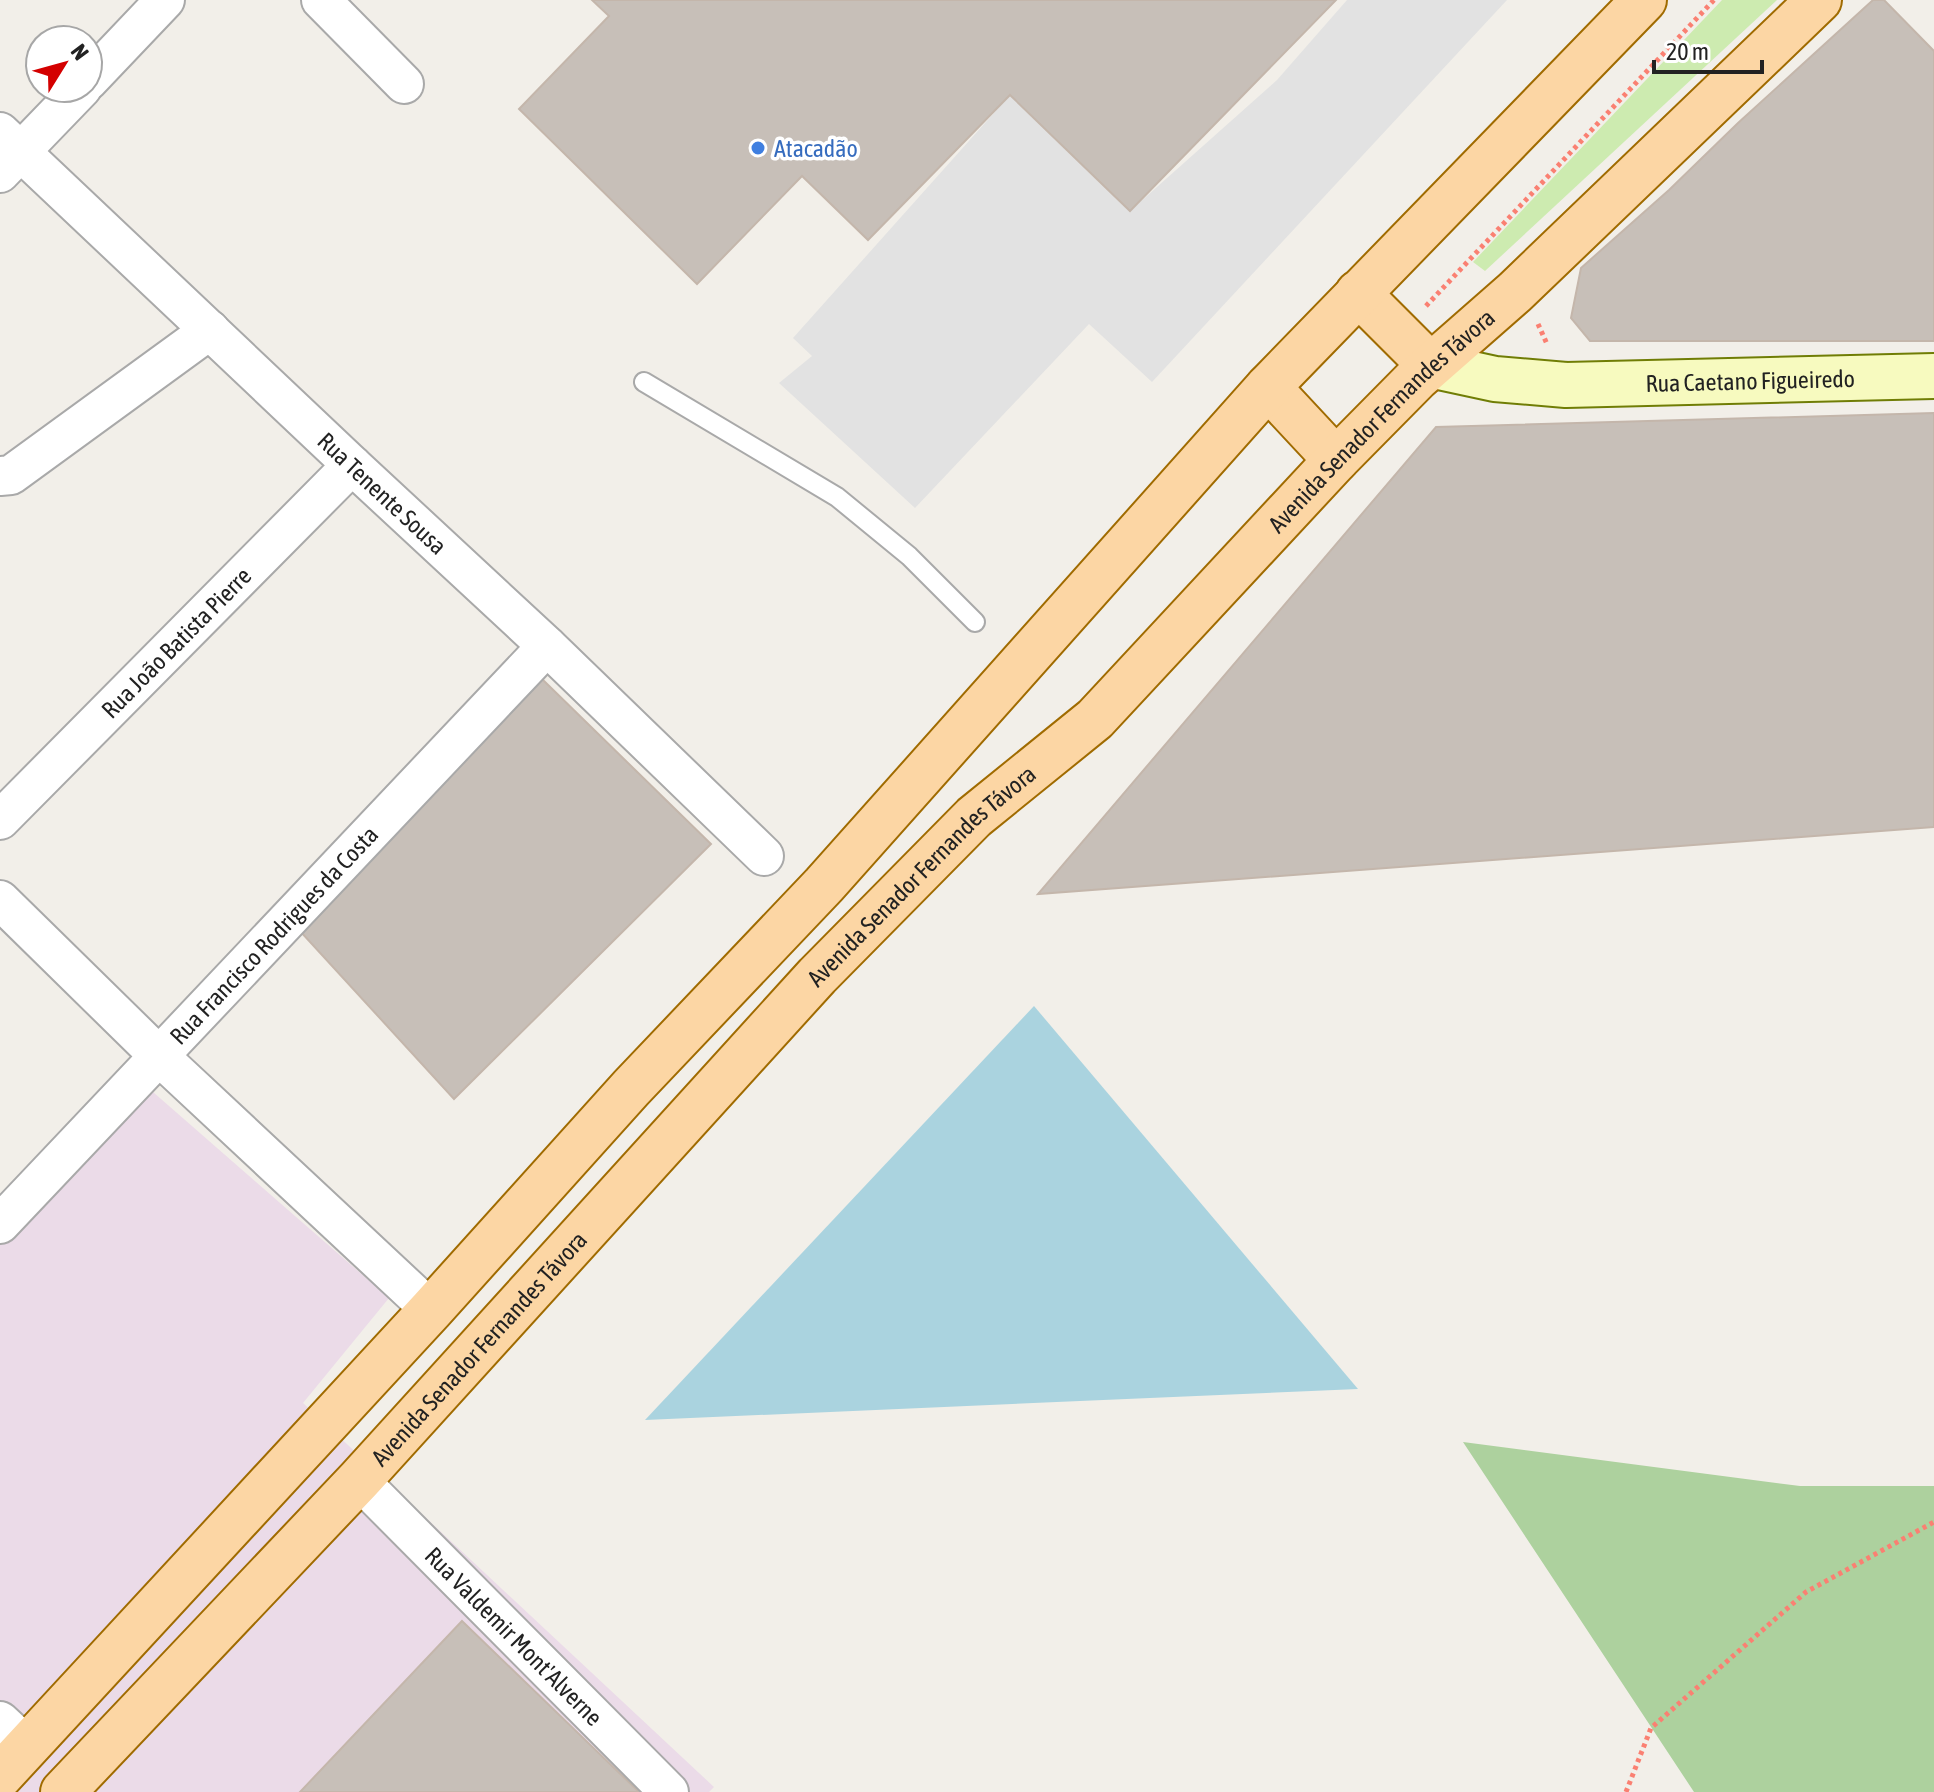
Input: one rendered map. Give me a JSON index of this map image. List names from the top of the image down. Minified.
{"streets":{"main road":["Rua Caetano Figueiredo","Avenida Senador Fernandes Távora"],"street":["Rua Tenente Sousa","Rua João Batista Pierre","Rua Francisco Rodrigues da Costa","Rua Valdemir Mont'Alverne"]},"crossings":[["Rua Caetano Figueiredo","Avenida Senador Fernandes Távora"],["Avenida Senador Fernandes Távora","Rua Valdemir Mont'Alverne"],["Rua Tenente Sousa","Rua João Batista Pierre"],["Rua Tenente Sousa","Rua Francisco Rodrigues da Costa"]],"places":["Atacadão"],"scale_bar":"20 m","north":"top right"}
